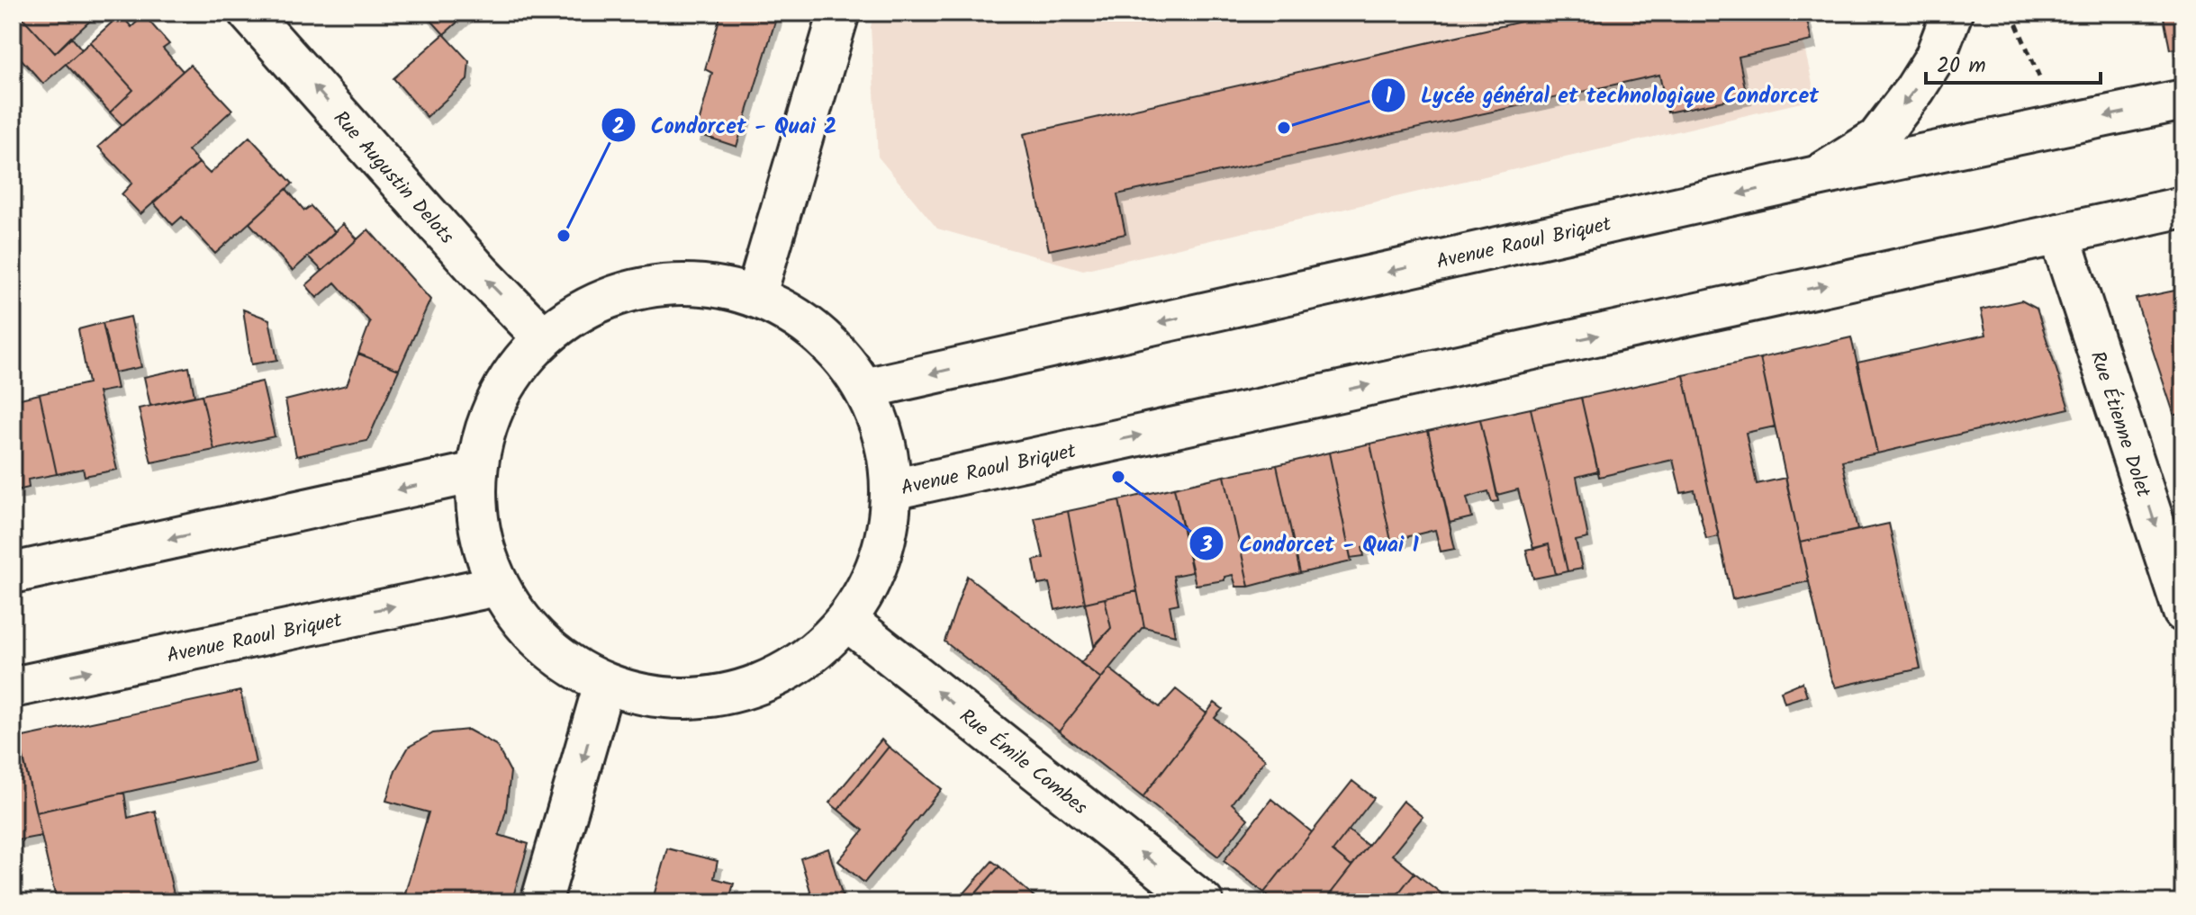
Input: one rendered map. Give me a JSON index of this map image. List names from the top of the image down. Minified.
{"streets":{"main road":["Rue Augustin Delots","Avenue Raoul Briquet","Rue Étienne Dolet","Rue Émile Combes"]},"crossings":[["Avenue Raoul Briquet","Rue Étienne Dolet"]],"one_way":["Rue Augustin Delots","Rue Étienne Dolet","Rue Émile Combes"],"places":["Lycée général et technologique Condorcet","Condorcet - Quai 2","Condorcet - Quai 1"],"scale_bar":"20 m"}
